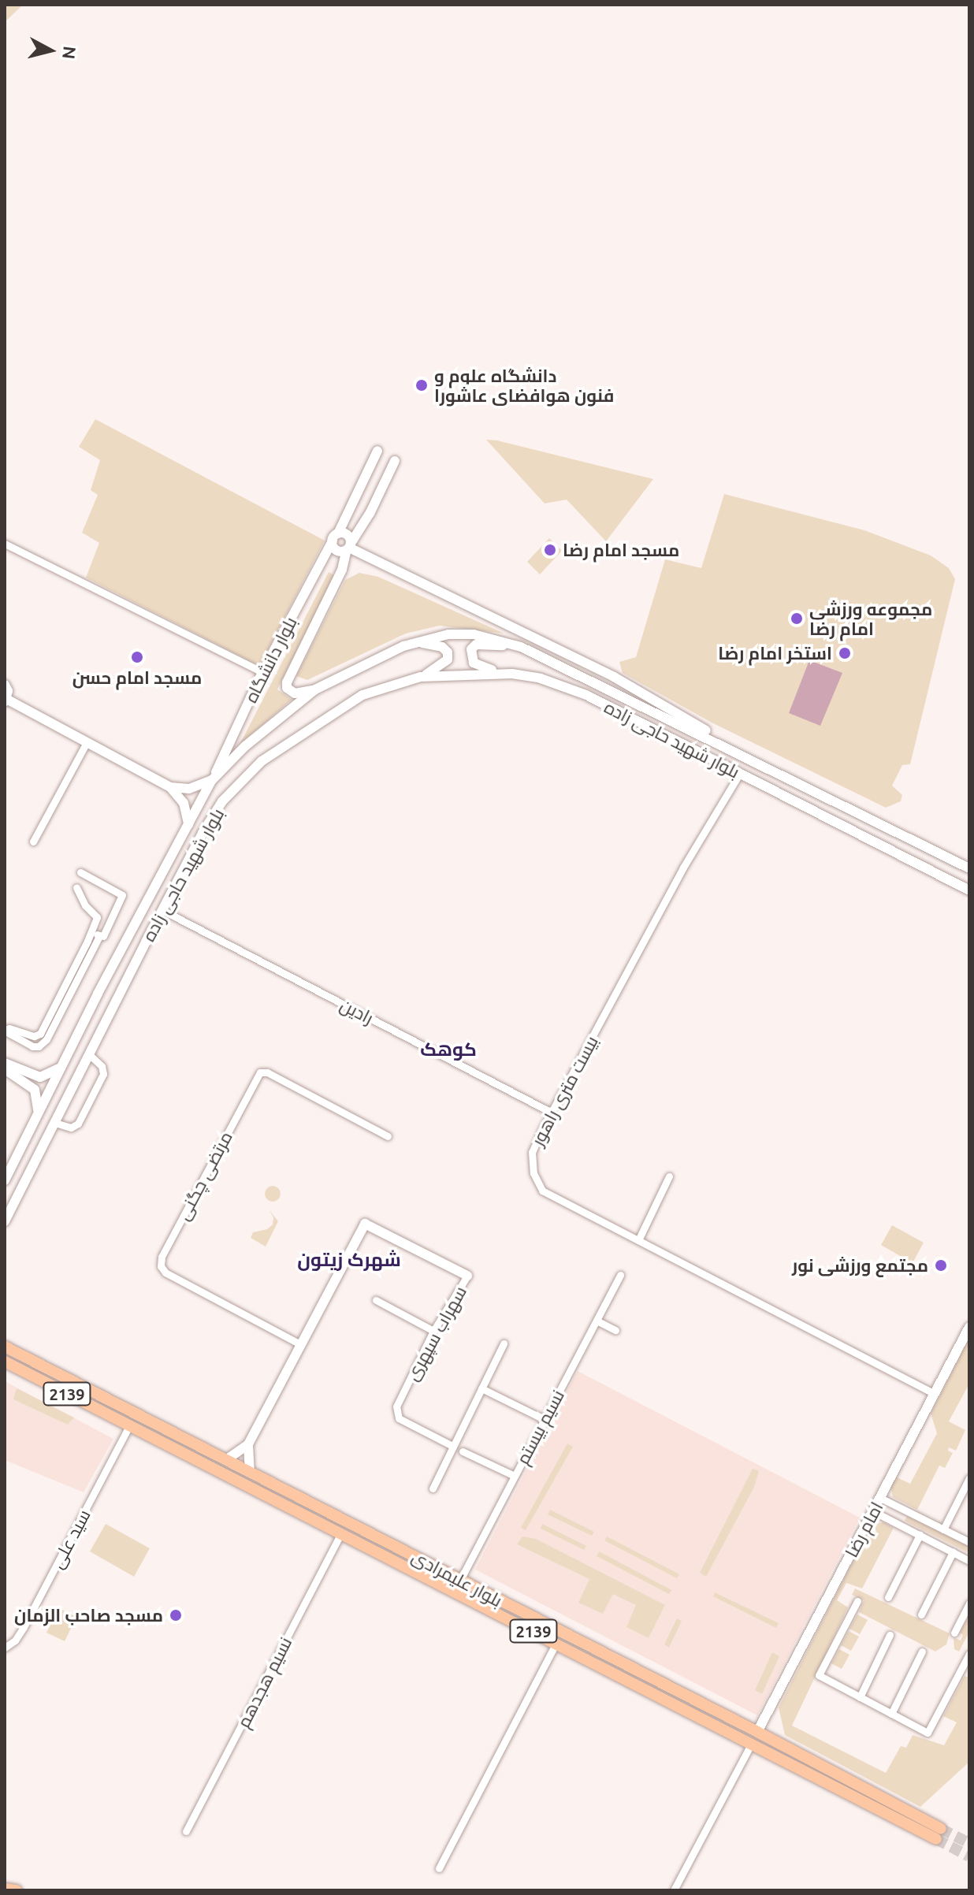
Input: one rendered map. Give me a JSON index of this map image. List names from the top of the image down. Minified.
{"streets":{"main road":["بلوار دانشگاه","بلوار شهید حاجی زاده","سهراب سپهری","2139","امام رضا","بلوار علیمرادی"],"street":["رادین","بیست متری راهور","مرتضی چگنی","نسیم بیستم","سید علی","نسیم هجدهم"]},"crossings":[["بلوار دانشگاه","بلوار شهید حاجی زاده"],["بلوار شهید حاجی زاده","رادین"],["بلوار شهید حاجی زاده","بیست متری راهور"],["رادین","بیست متری راهور"],["بیست متری راهور","امام رضا"],["مرتضی چگنی","سهراب سپهری"],["سهراب سپهری","بلوار علیمرادی"],["نسیم بیستم","بلوار علیمرادی"],["امام رضا","بلوار علیمرادی"],["سید علی","بلوار علیمرادی"],["بلوار علیمرادی","نسیم هجدهم"]],"districts":["کوهک","شهرک زیتون"],"places":["دانشگاه علوم و فنون هوافضای عاشورا","مسجد امام رضا","مجموعه ورزشی امام رضا","استخر امام رضا","مسجد امام حسن","مجتمع ورزشی نور","مسجد صاحب الزمان"],"north":"right"}
